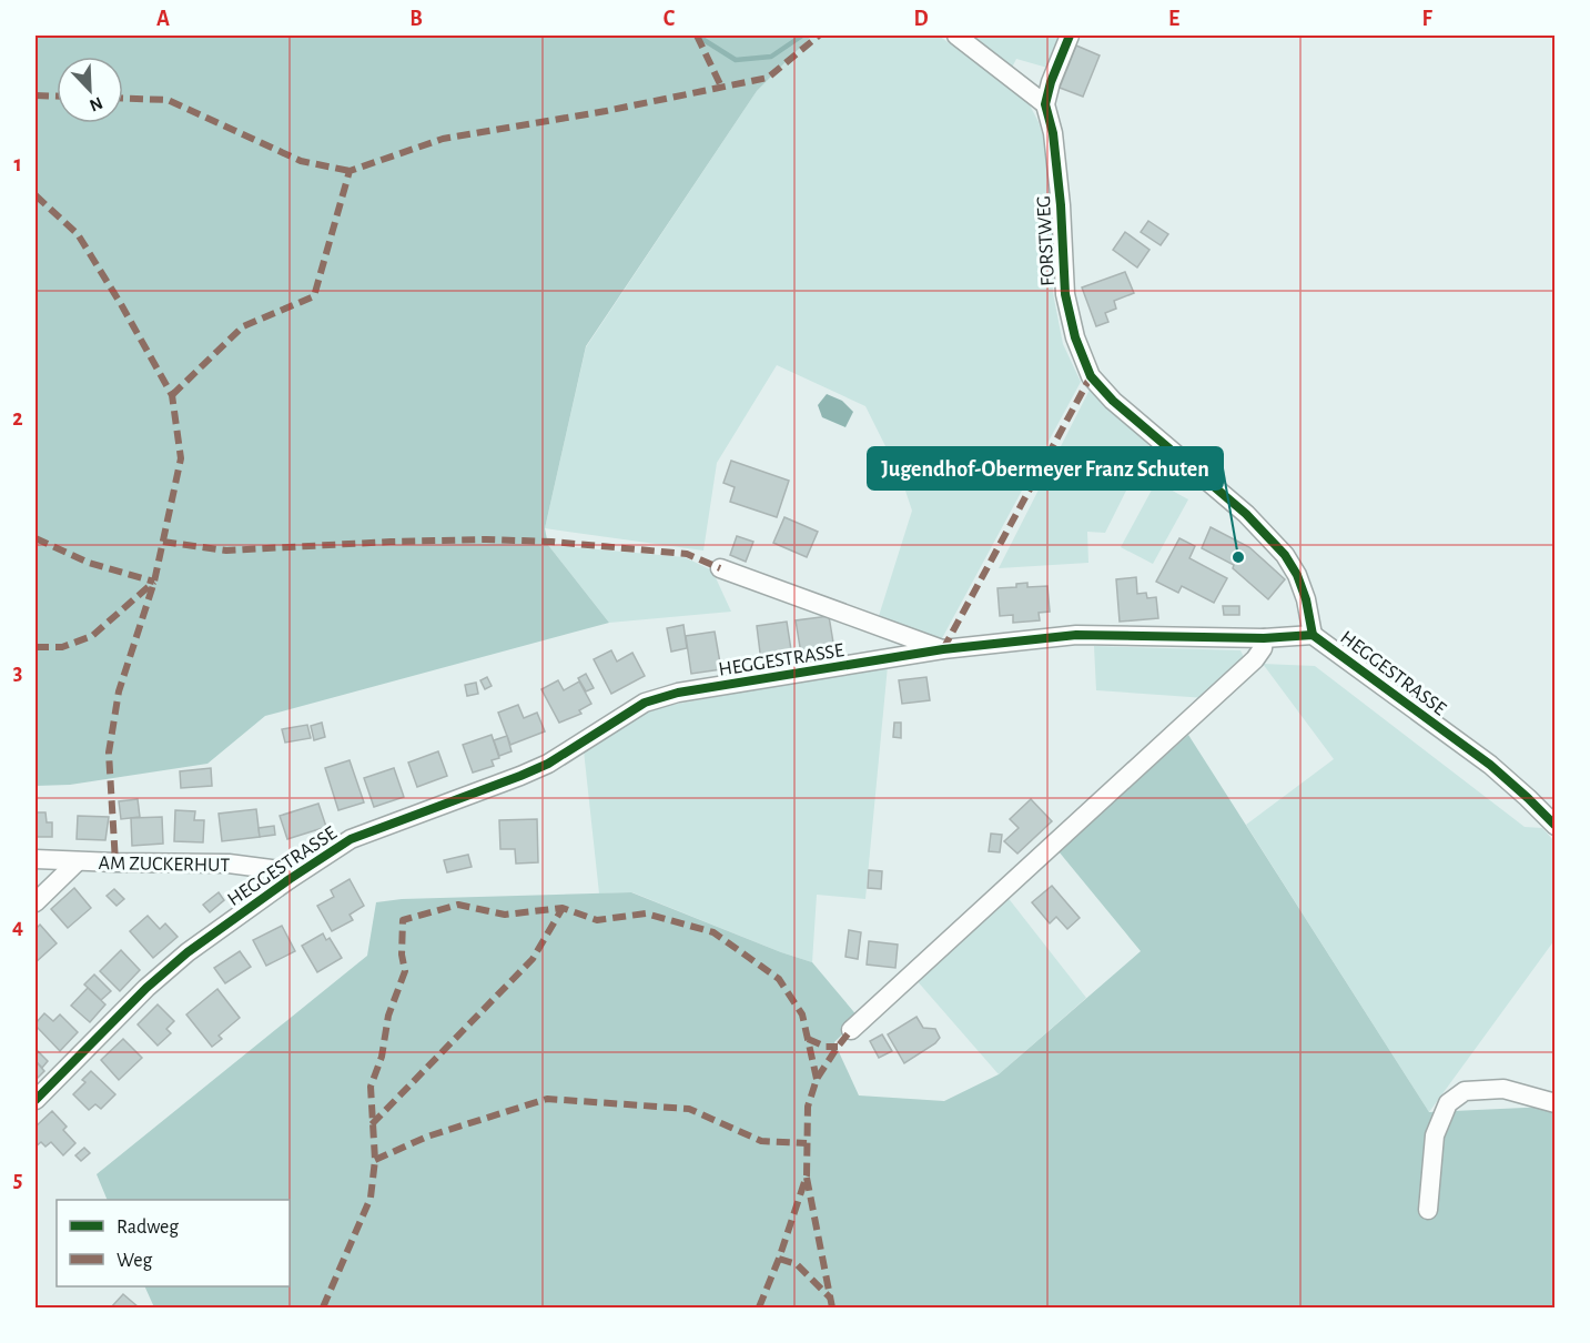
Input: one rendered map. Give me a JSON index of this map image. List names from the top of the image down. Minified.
{"streets":{"street":["FORSTWEG","HEGGESTRASSE","AM ZUCKERHUT"]},"crossings":[["FORSTWEG","HEGGESTRASSE"],["HEGGESTRASSE","AM ZUCKERHUT"]],"places":["Jugendhof-Obermeyer Franz Schuten"],"legend":["Radweg","Weg"],"north":"bottom right","grid":{"columns":["A","B","C","D","E","F"],"rows":["1","2","3","4","5"]}}
